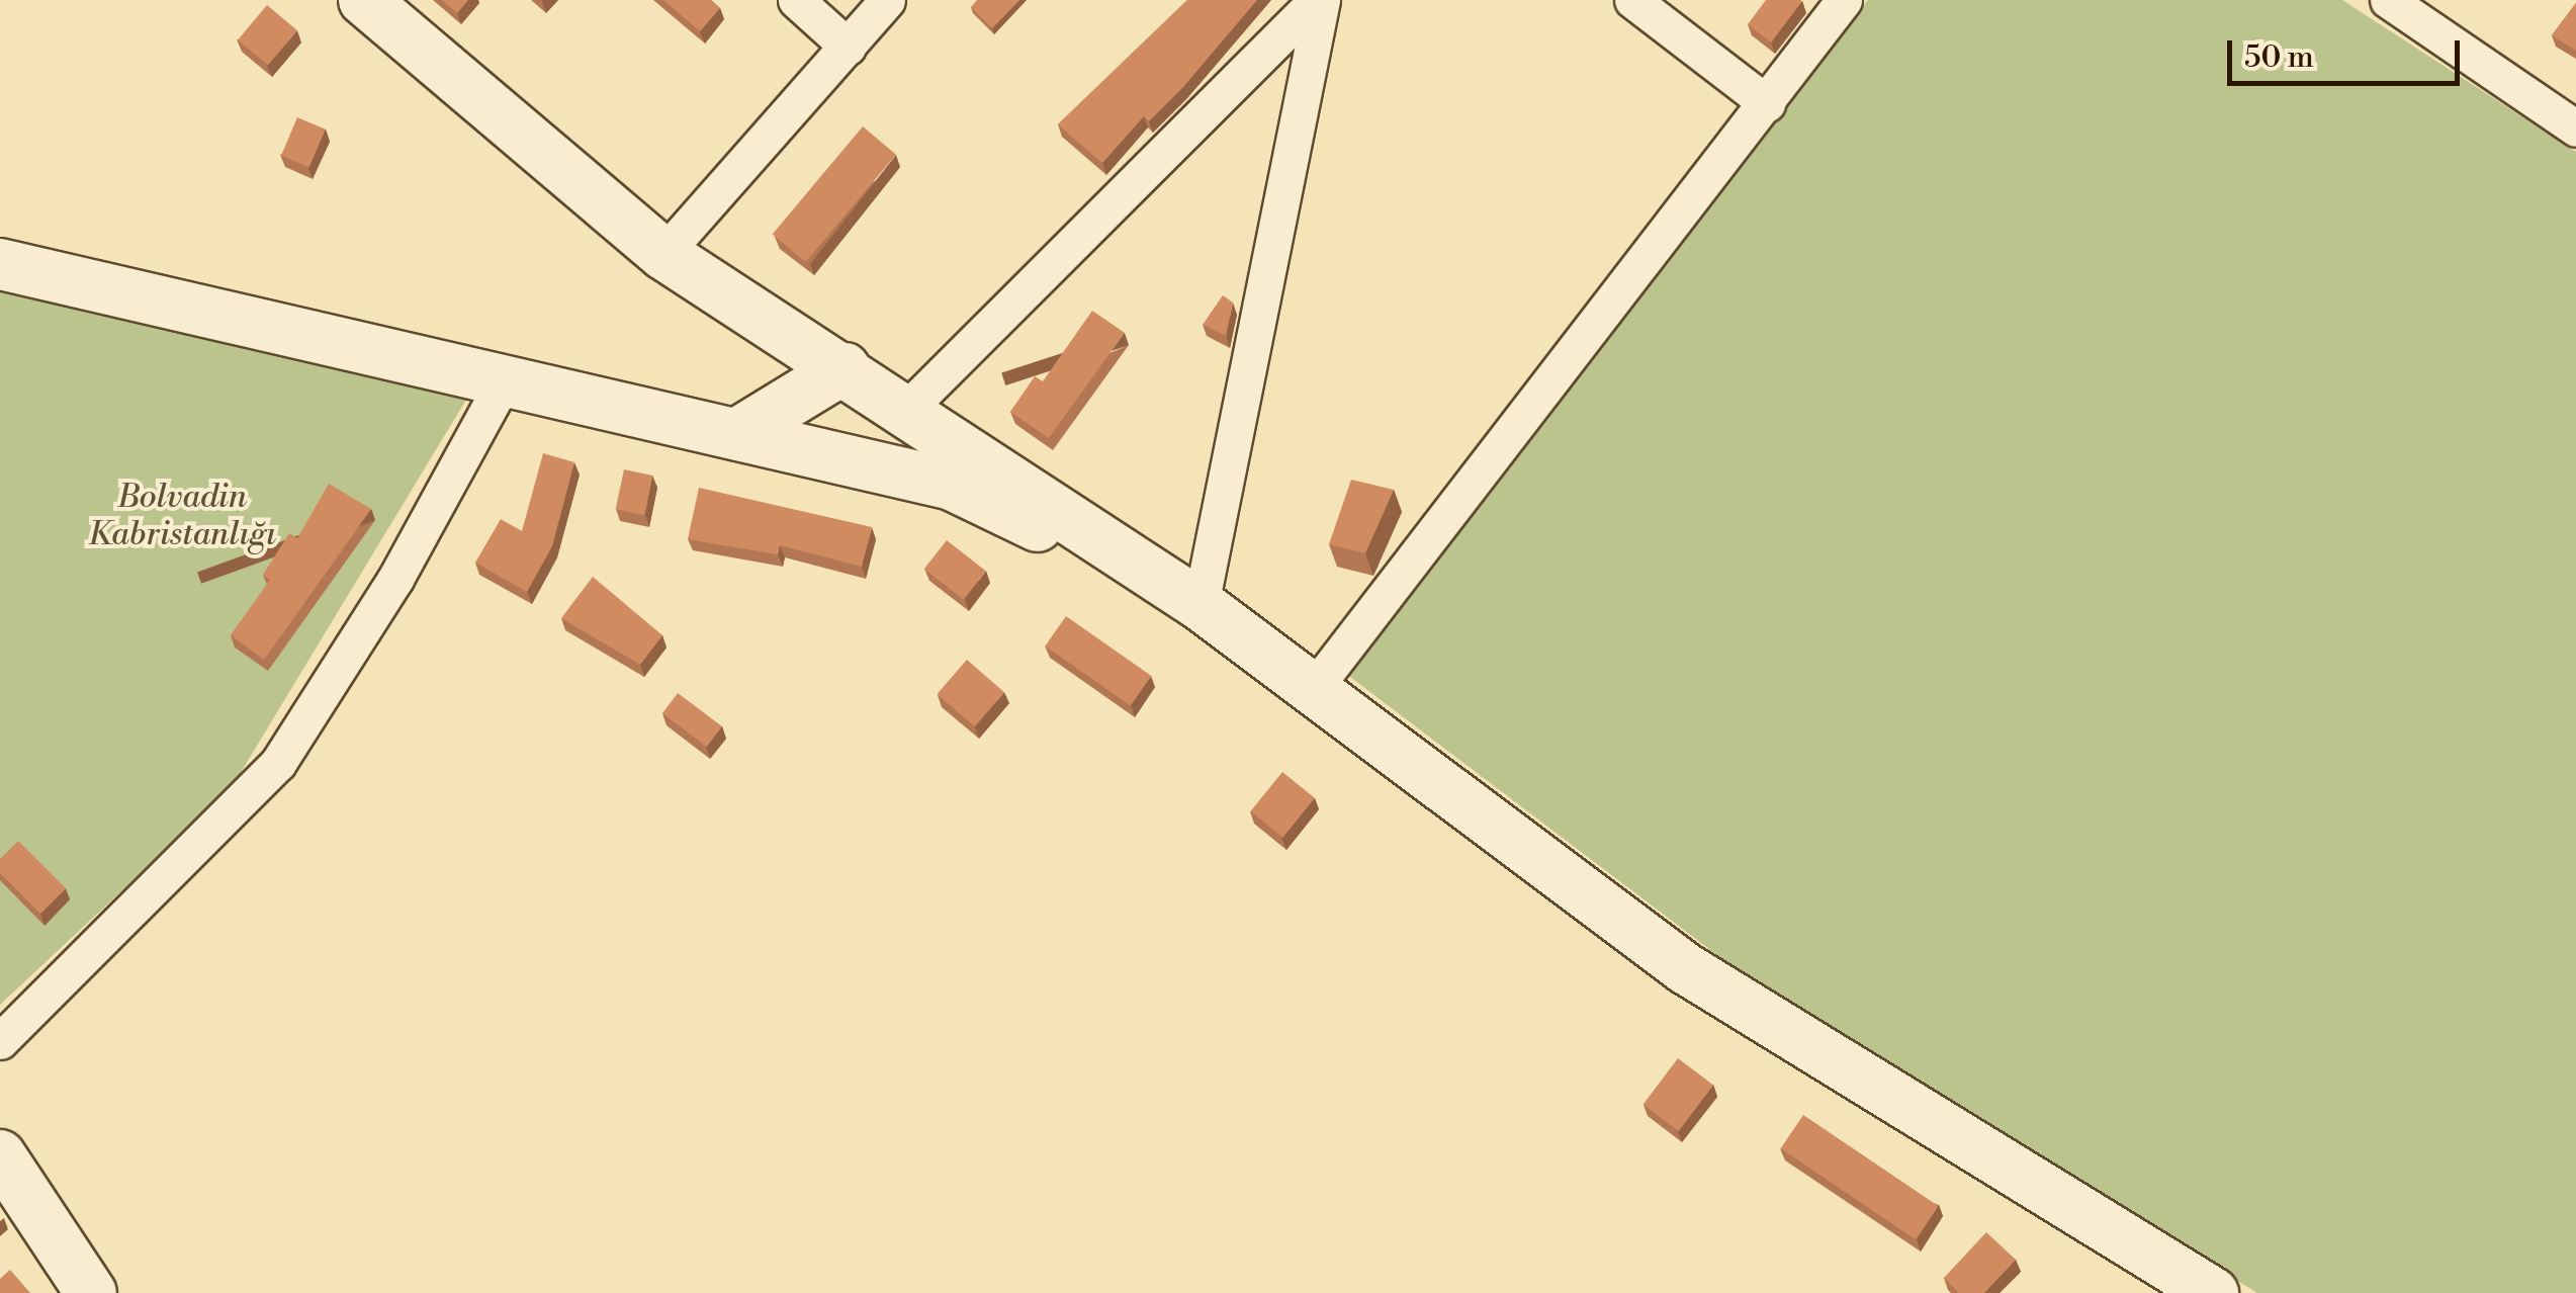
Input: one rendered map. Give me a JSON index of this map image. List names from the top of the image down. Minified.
{"parks":["Bolvadin Kabristanlığı"],"scale_bar":"50 m"}
